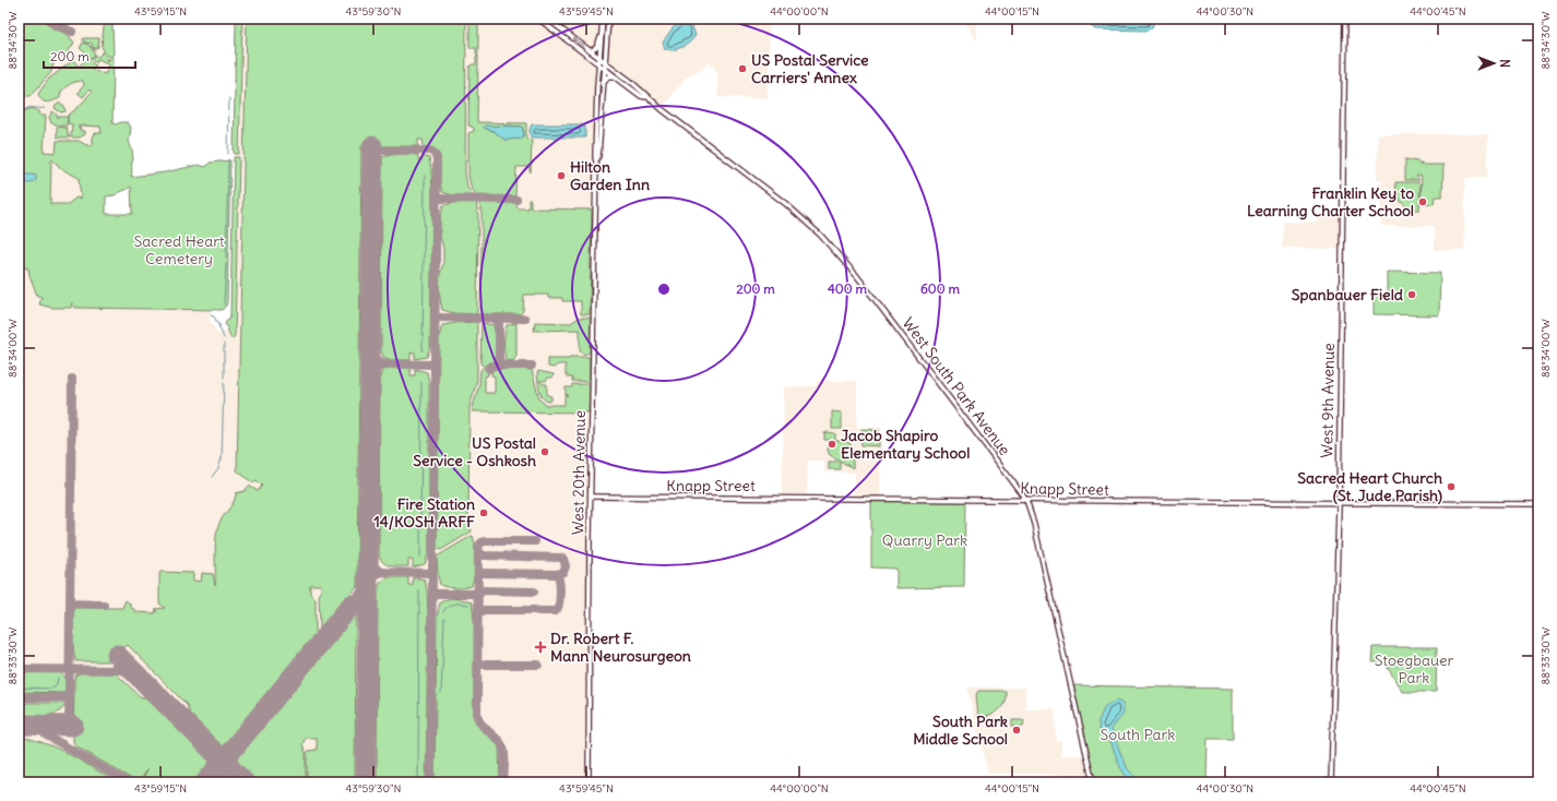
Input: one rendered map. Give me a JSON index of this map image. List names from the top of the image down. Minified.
{"streets":{"main road":["West South Park Avenue","West 9th Avenue","West 20th Avenue","Knapp Street"]},"crossings":[["West South Park Avenue","West 20th Avenue"],["West South Park Avenue","Knapp Street"],["West 9th Avenue","Knapp Street"],["West 20th Avenue","Knapp Street"]],"parks":["Sacred Heart Cemetery","Quarry Park","Stoegbauer Park","South Park"],"places":{"other":["US Postal Service Carriers' Annex","Hilton Garden Inn","Franklin Key to Learning Charter School","Spanbauer Field","Jacob Shapiro Elementary School","US Postal Service - Oshkosh","Sacred Heart Church (St. Jude Parish)","Fire Station 14/KOSH ARFF","South Park Middle School"],"health":["Dr. Robert F. Mann Neurosurgeon"]},"scale_bar":"200 m","north":"right","coordinates":["43°59'15\"N","43°59'30\"N","43°59'45\"N","44°00'00\"N","44°00'15\"N","44°00'30\"N","44°00'45\"N","88°34'30\"W","88°34'00\"W","88°33'30\"W"],"rings":["200 m","400 m","600 m"]}
